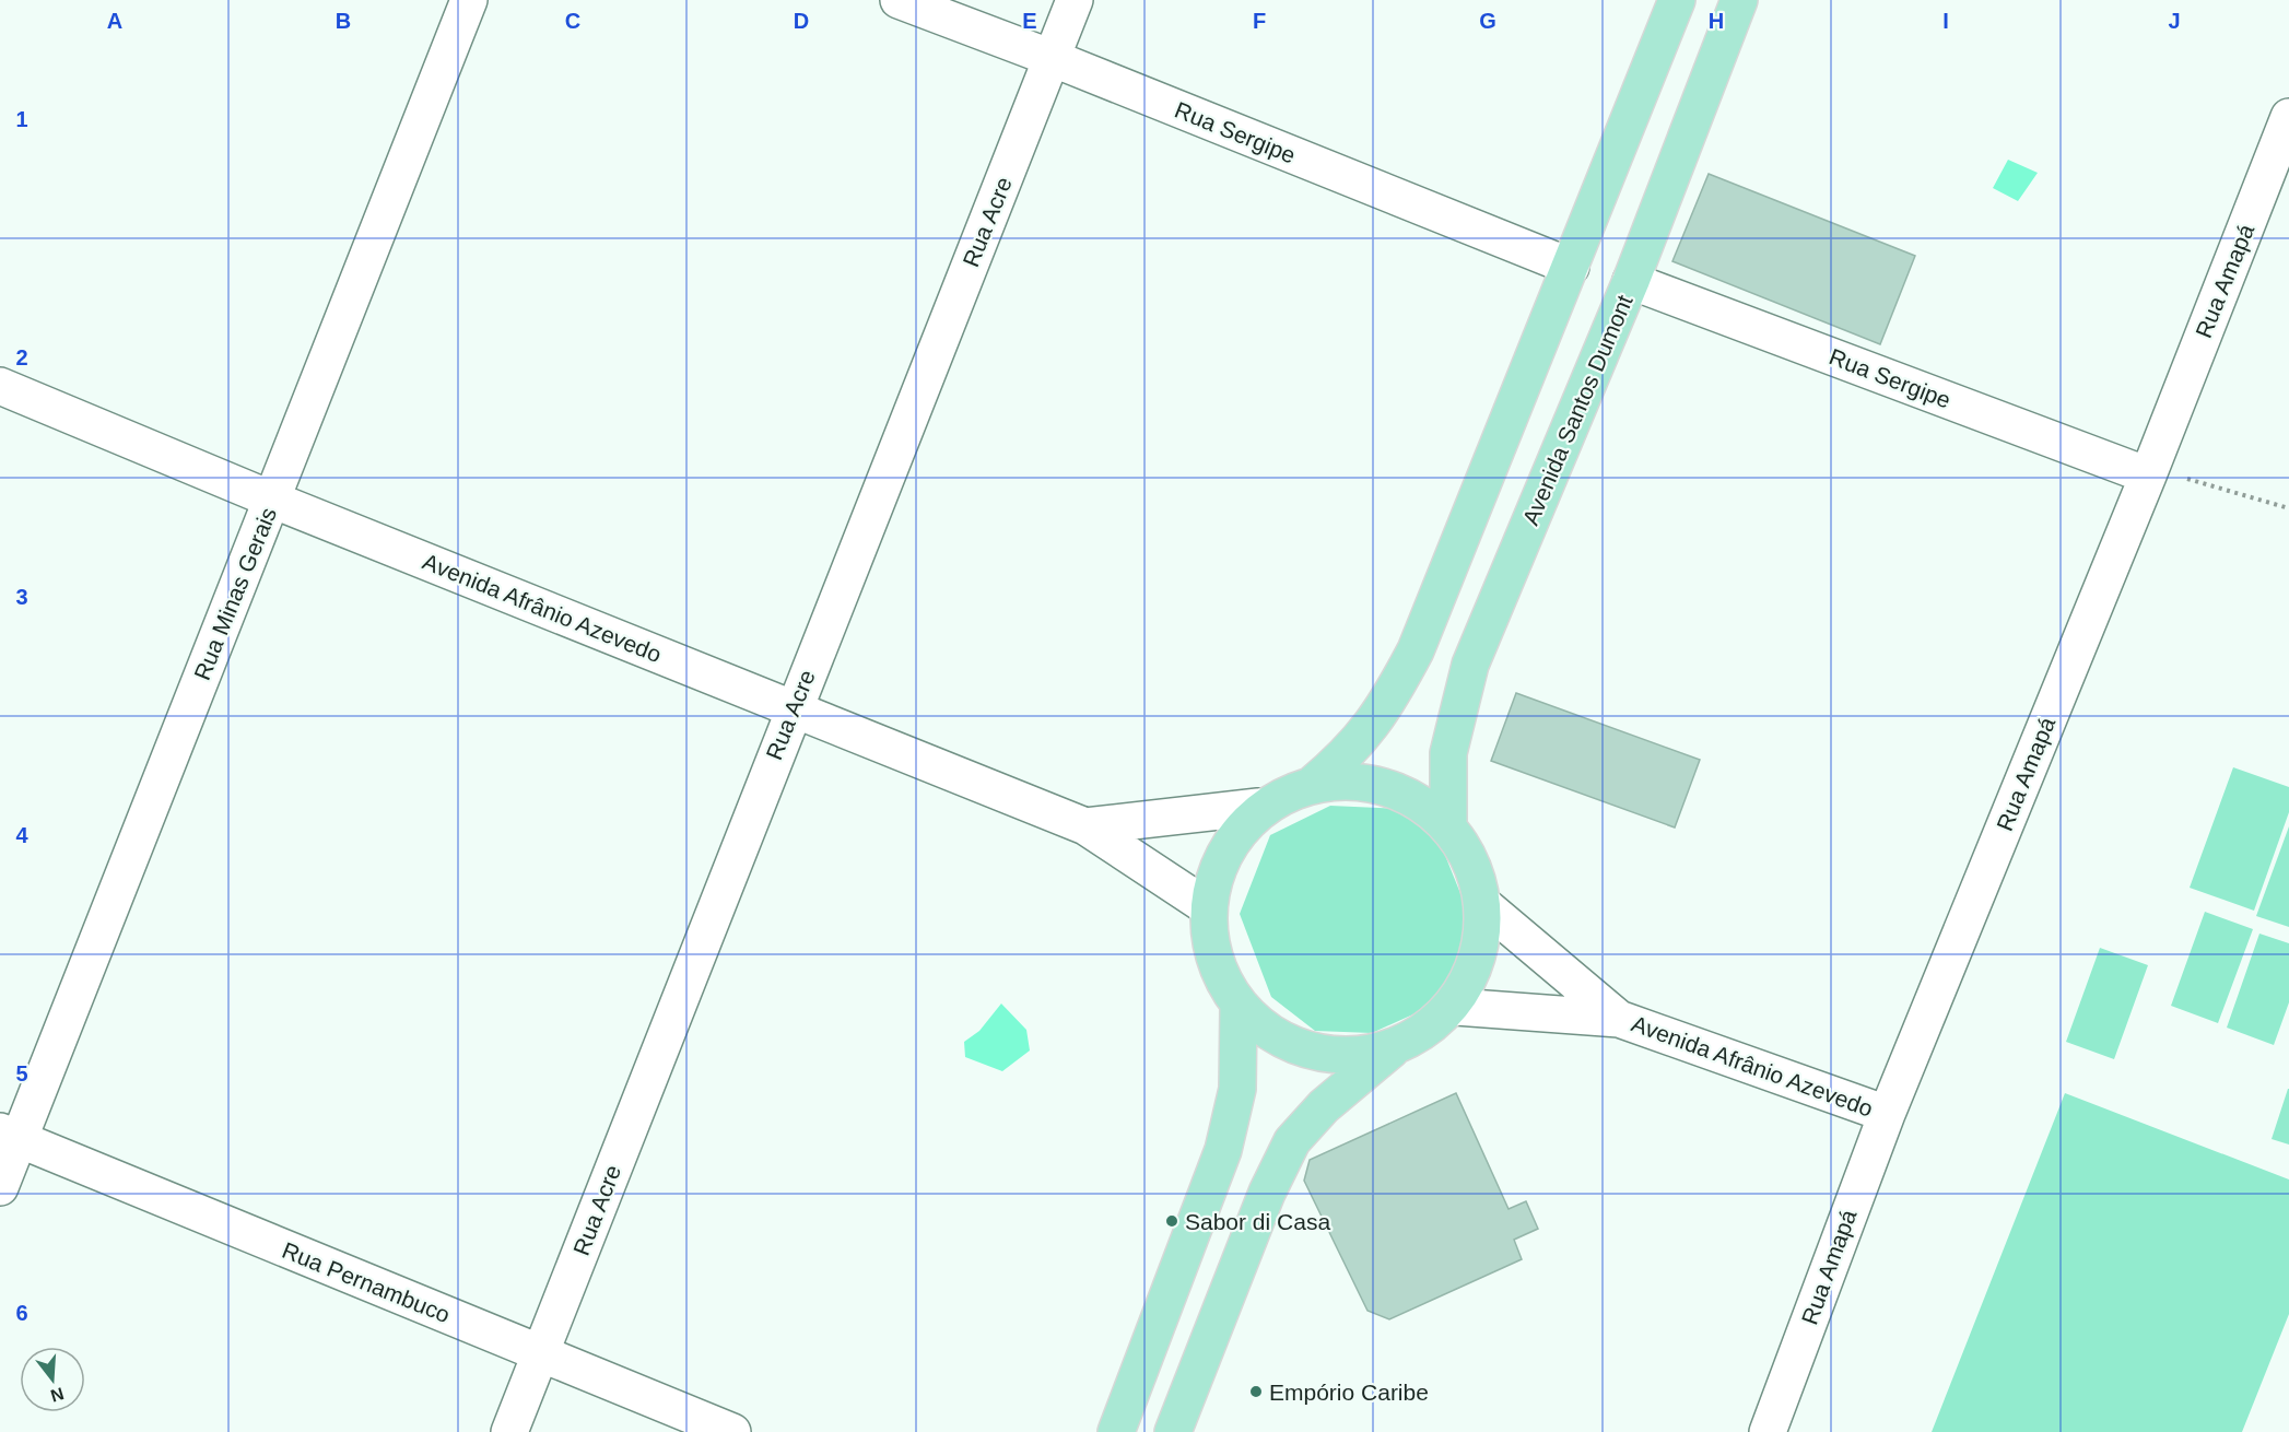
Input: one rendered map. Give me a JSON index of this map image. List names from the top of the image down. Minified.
{"streets":{"main road":["Avenida Santos Dumont"],"street":["Rua Sergipe","Rua Acre","Rua Amapá","Rua Minas Gerais","Avenida Afrânio Azevedo","Rua Pernambuco"]},"crossings":[["Rua Sergipe","Rua Acre"],["Rua Sergipe","Rua Amapá"],["Rua Sergipe","Avenida Santos Dumont"],["Rua Acre","Avenida Afrânio Azevedo"],["Rua Acre","Rua Pernambuco"],["Rua Amapá","Avenida Afrânio Azevedo"],["Rua Minas Gerais","Avenida Afrânio Azevedo"],["Rua Minas Gerais","Rua Pernambuco"]],"places":["Sabor di Casa","Empório Caribe"],"north":"bottom","grid":{"columns":["A","B","C","D","E","F","G","H","I","J"],"rows":["1","2","3","4","5","6"]}}
